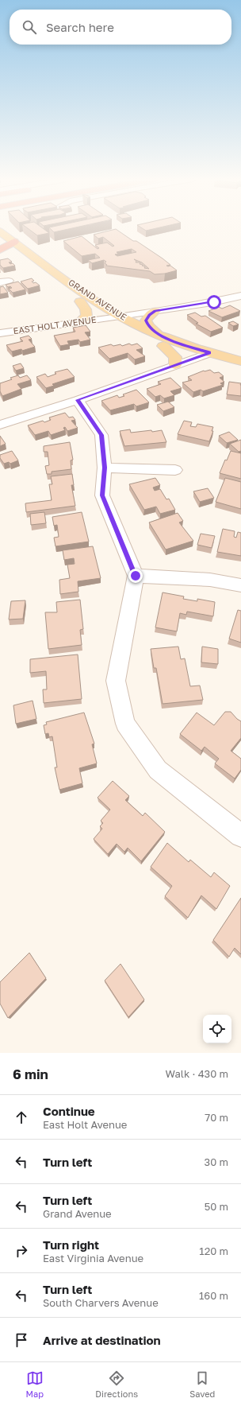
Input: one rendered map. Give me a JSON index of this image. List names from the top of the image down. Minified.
{"streets":{"main road":["GRAND AVENUE"],"street":["EAST HOLT AVENUE"]},"crossings":[["GRAND AVENUE","EAST HOLT AVENUE"]],"page":{"search":"Search here","heading":["6 min","Walk · 430 m"],"list":[["Continue","East Holt Avenue","70 m"],["Turn left","30 m"],["Turn left","Grand Avenue","50 m"],["Turn right","East Virginia Avenue","120 m"],["Turn left","South Charvers Avenue","160 m"],"Arrive at destination"],"nav":["Map","Directions","Saved"]}}
